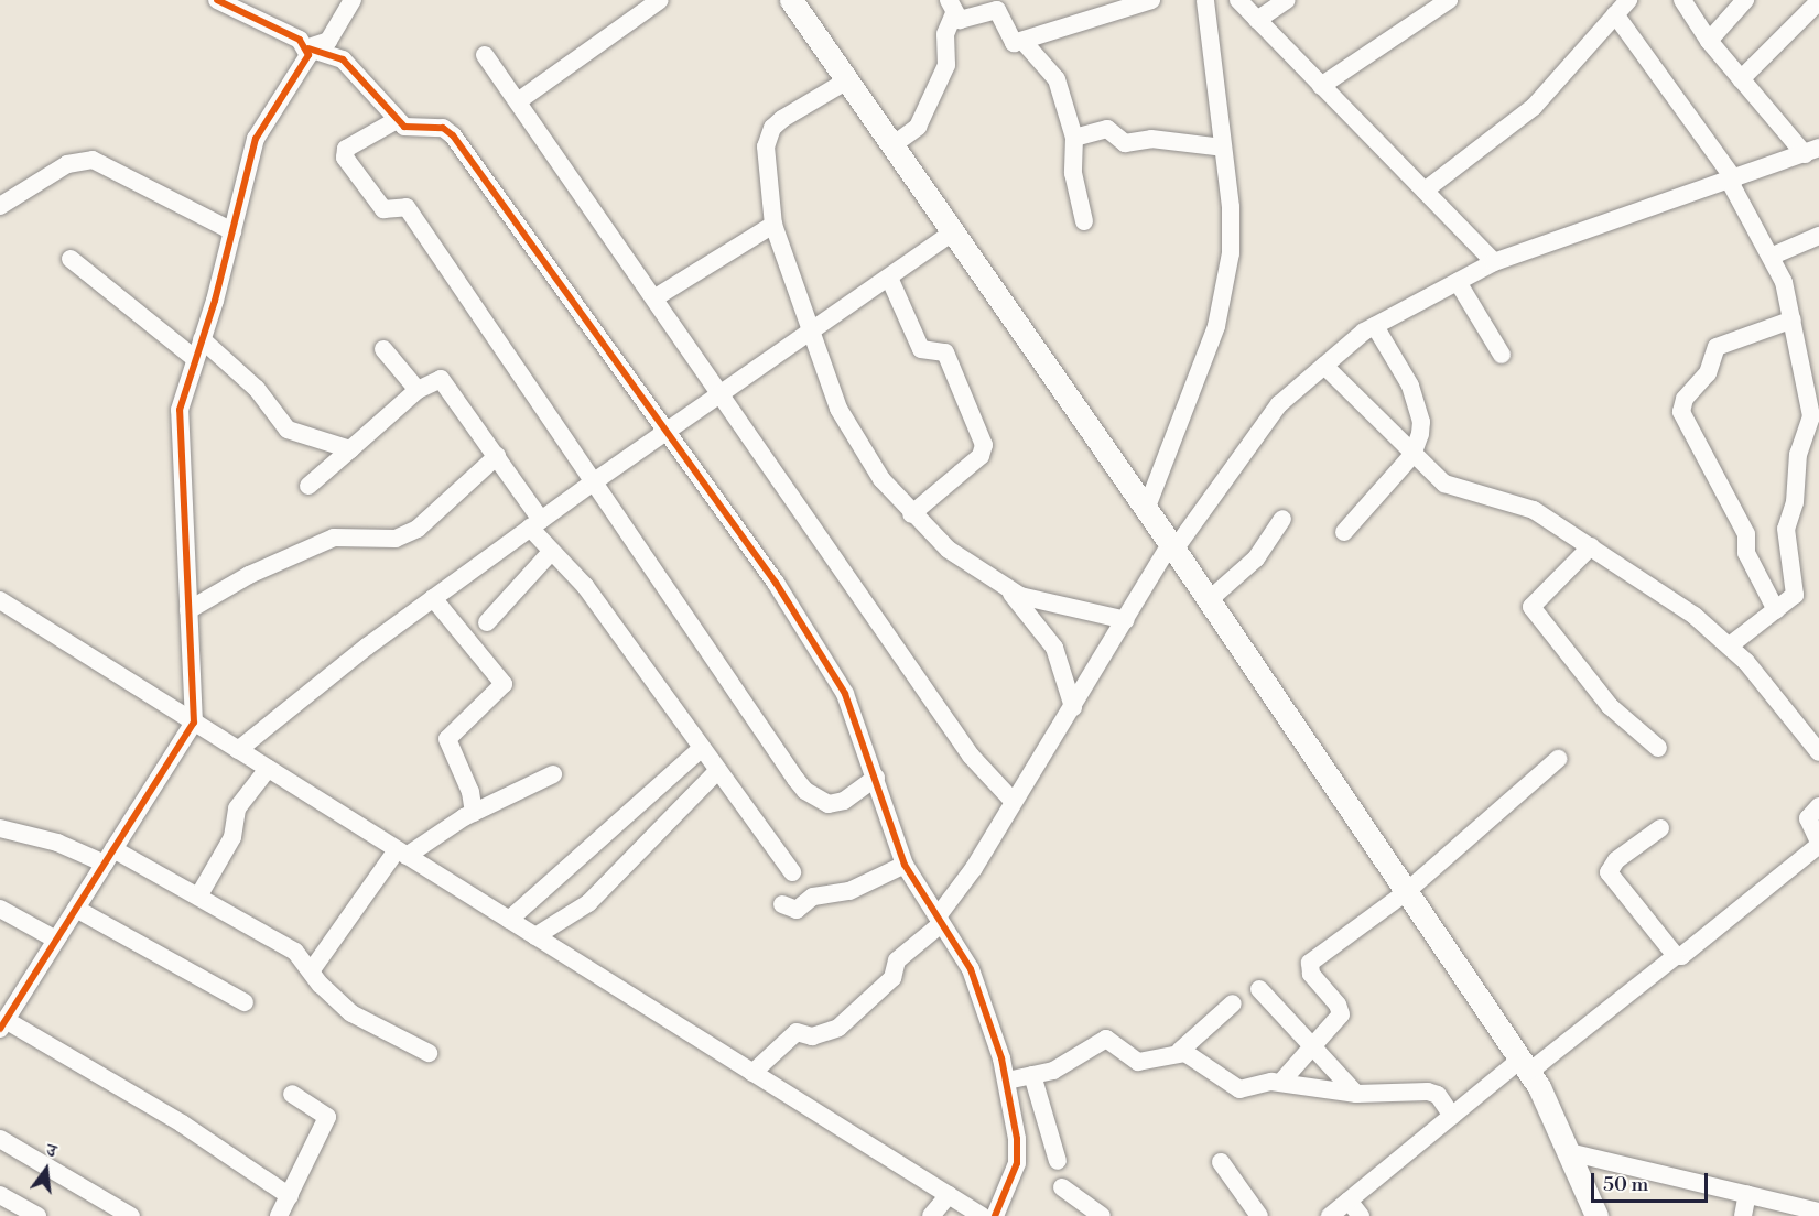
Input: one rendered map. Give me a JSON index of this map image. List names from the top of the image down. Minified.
{"scale_bar":"50 m","north":"top"}
